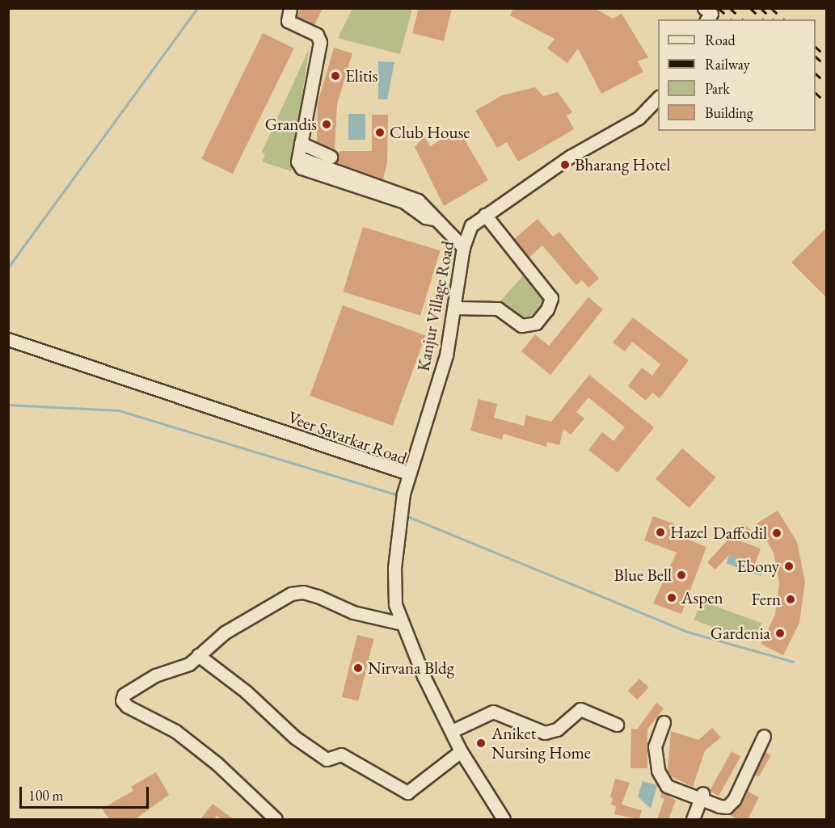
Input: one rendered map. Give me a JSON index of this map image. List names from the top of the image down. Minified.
{"streets":{"street":["Kanjur Village Road","Veer Savarkar Road"]},"crossings":[["Kanjur Village Road","Veer Savarkar Road"]],"places":["Elitis","Grandis","Club House","Bharang Hotel","Hazel","Daffodil","Ebony","Blue Bell","Aspen","Fern","Gardenia","Nirvana Bldg","Aniket Nursing Home"],"legend":["Road","Railway","Park","Building"],"scale_bar":"100 m"}
